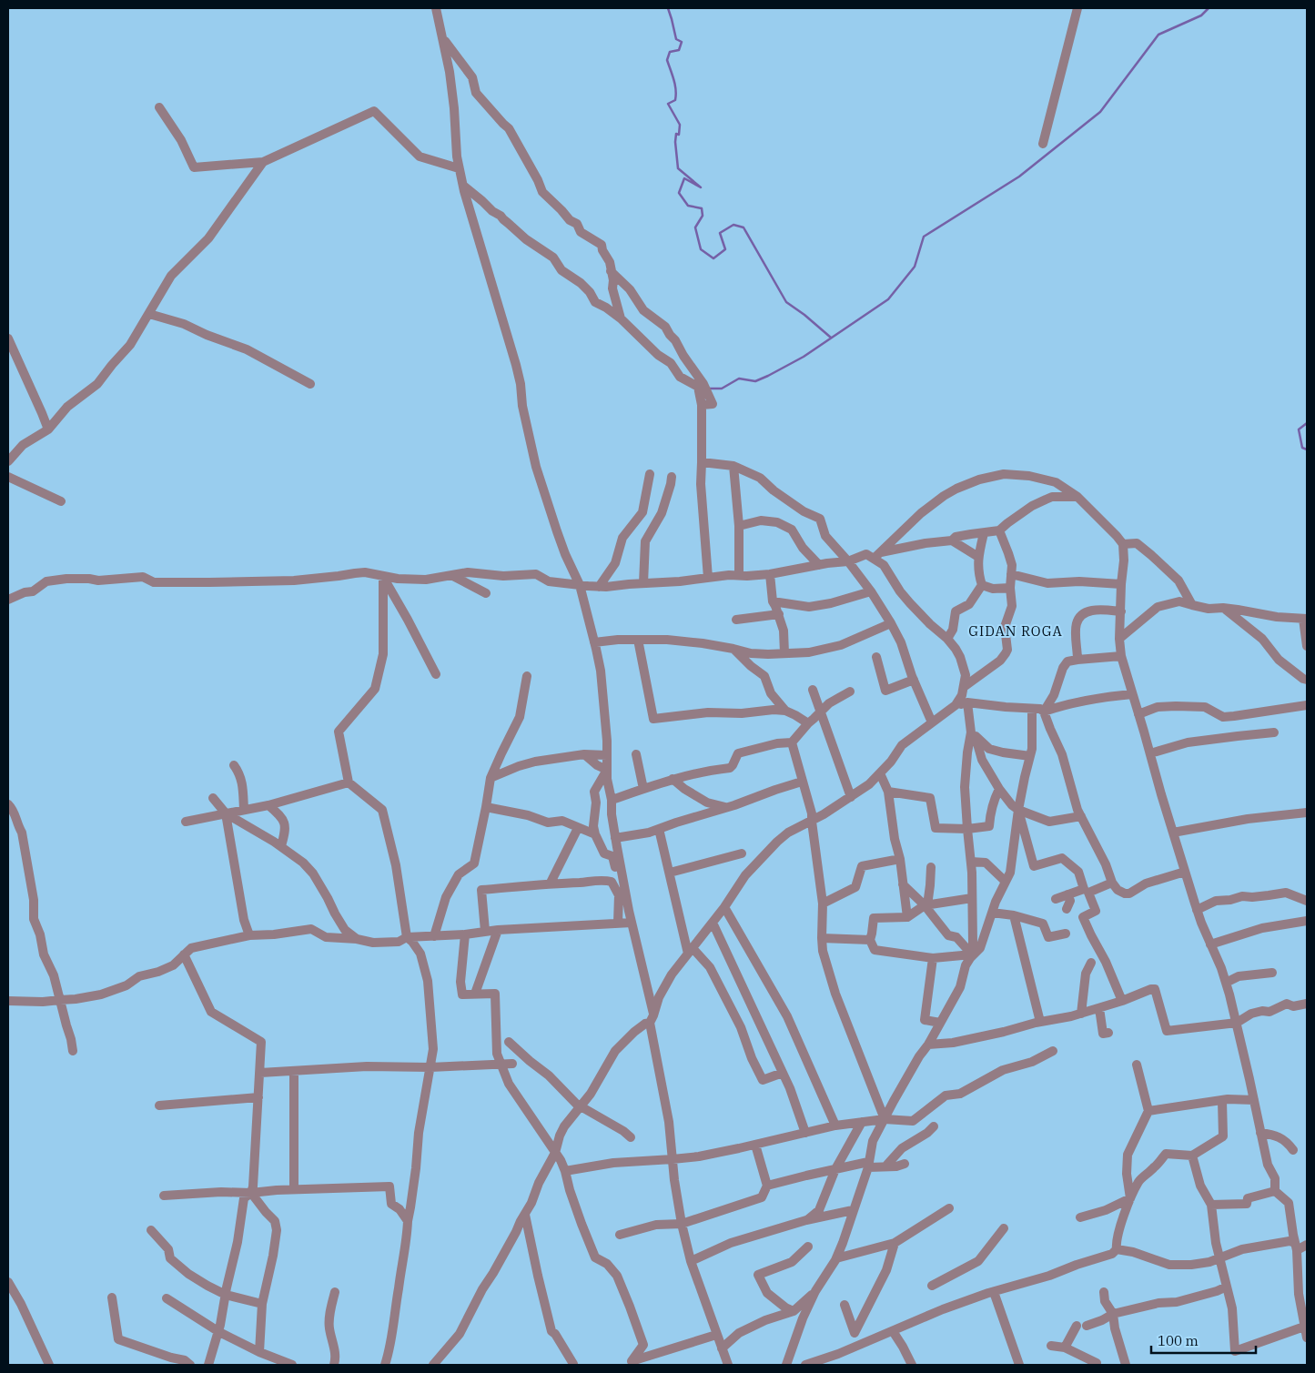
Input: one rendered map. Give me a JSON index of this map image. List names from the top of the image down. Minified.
{"districts":["GIDAN ROGA"],"scale_bar":"100 m"}
